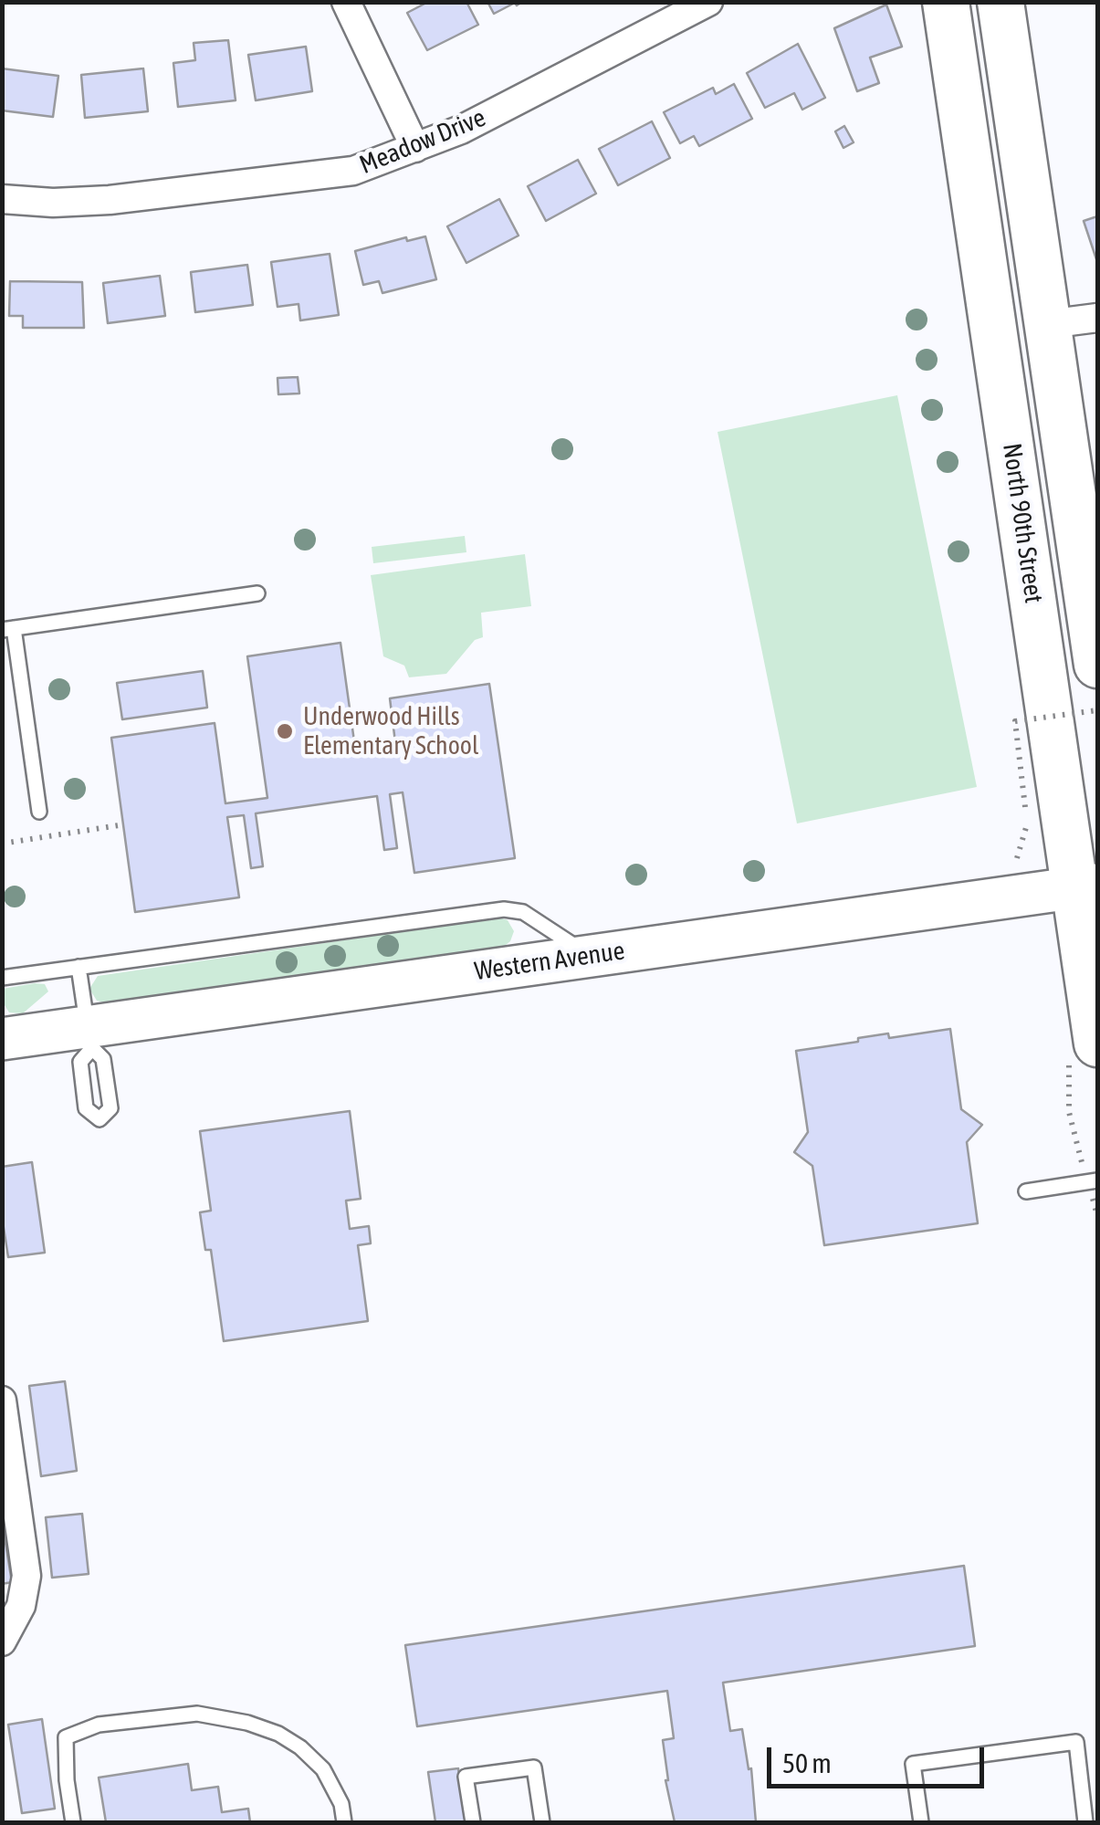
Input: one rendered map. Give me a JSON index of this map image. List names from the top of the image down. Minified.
{"streets":{"main road":["North 90th Street"],"street":["Meadow Drive","Western Avenue"]},"crossings":[["North 90th Street","Western Avenue"]],"places":["Underwood Hills Elementary School"],"scale_bar":"50 m"}
